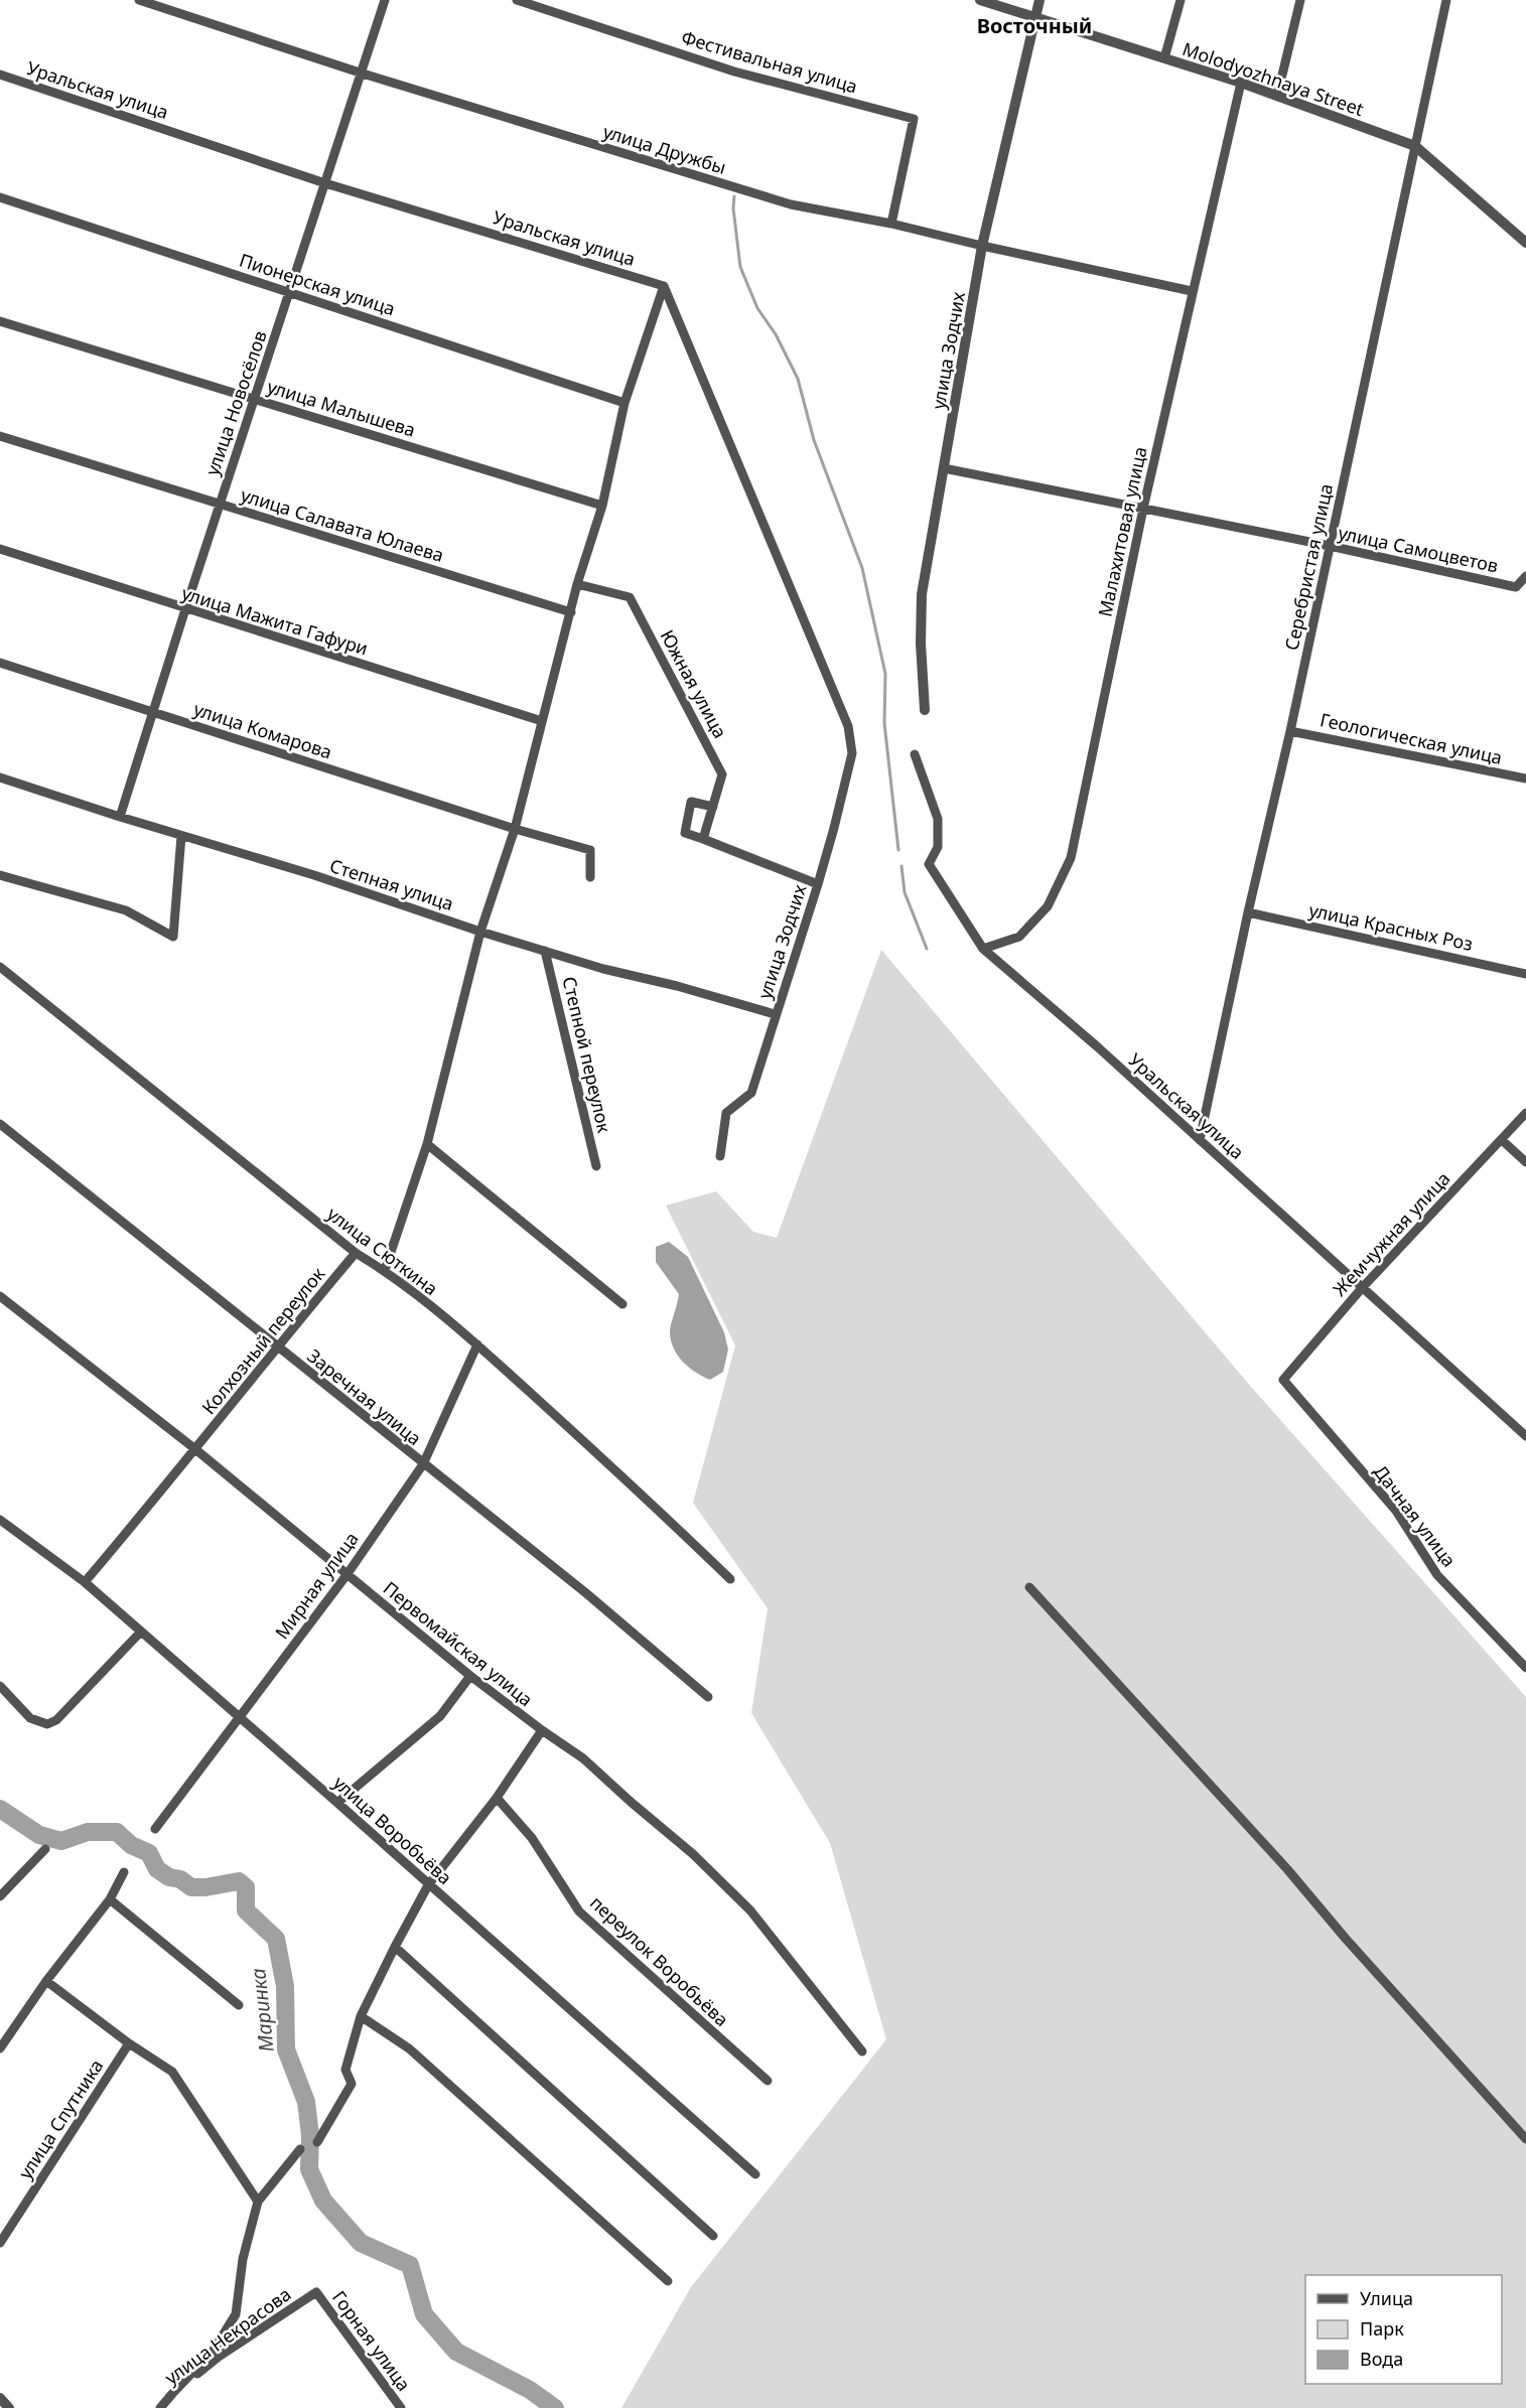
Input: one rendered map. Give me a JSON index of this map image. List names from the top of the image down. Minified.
{"streets":{"street":["Фестивальная улица","Molodyozhnaya Street","Уральская улица","улица Дружбы","Пионерская улица","улица Зодчих","улица Новосёлов","улица Малышева","улица Салавата Юлаева","Малахитовая улица","улица Самоцветов","Серебристая улица","улица Мажита Гафури","Южная улица","улица Комарова","Геологическая улица","Степная улица","улица Красных Роз","Степной переулок","Жемчужная улица","улица Сюткина","Колхозный переулок","Заречная улица","Дачная улица","Мирная улица","Первомайская улица","улица Воробьёва","переулок Воробьёва","улица Спутника","улица Некрасова","Горная улица"]},"crossings":[["Фестивальная улица","улица Дружбы"],["Molodyozhnaya Street","улица Зодчих"],["Molodyozhnaya Street","Малахитовая улица"],["Molodyozhnaya Street","Серебристая улица"],["Уральская улица","улица Зодчих"],["Уральская улица","улица Новосёлов"],["Уральская улица","Малахитовая улица"],["Уральская улица","Серебристая улица"],["Уральская улица","Жемчужная улица"],["улица Дружбы","улица Зодчих"],["улица Дружбы","улица Новосёлов"],["улица Дружбы","Малахитовая улица"],["Пионерская улица","улица Новосёлов"],["улица Зодчих","улица Самоцветов"],["улица Зодчих","Степная улица"],["улица Новосёлов","улица Малышева"],["улица Новосёлов","улица Салавата Юлаева"],["улица Новосёлов","улица Мажита Гафури"],["улица Новосёлов","улица Комарова"],["улица Новосёлов","Степная улица"],["Малахитовая улица","улица Самоцветов"],["улица Самоцветов","Серебристая улица"],["Серебристая улица","Геологическая улица"],["Серебристая улица","улица Красных Роз"],["Степная улица","Степной переулок"],["Жемчужная улица","Дачная улица"],["улица Сюткина","Колхозный переулок"],["улица Сюткина","Мирная улица"],["Колхозный переулок","Заречная улица"],["Колхозный переулок","Первомайская улица"],["Колхозный переулок","улица Воробьёва"],["Заречная улица","Мирная улица"],["Мирная улица","Первомайская улица"],["Мирная улица","улица Воробьёва"],["улица Некрасова","Горная улица"]],"districts":["Восточный"],"water":["Маринка"],"legend":["Улица","Парк","Вода"]}
